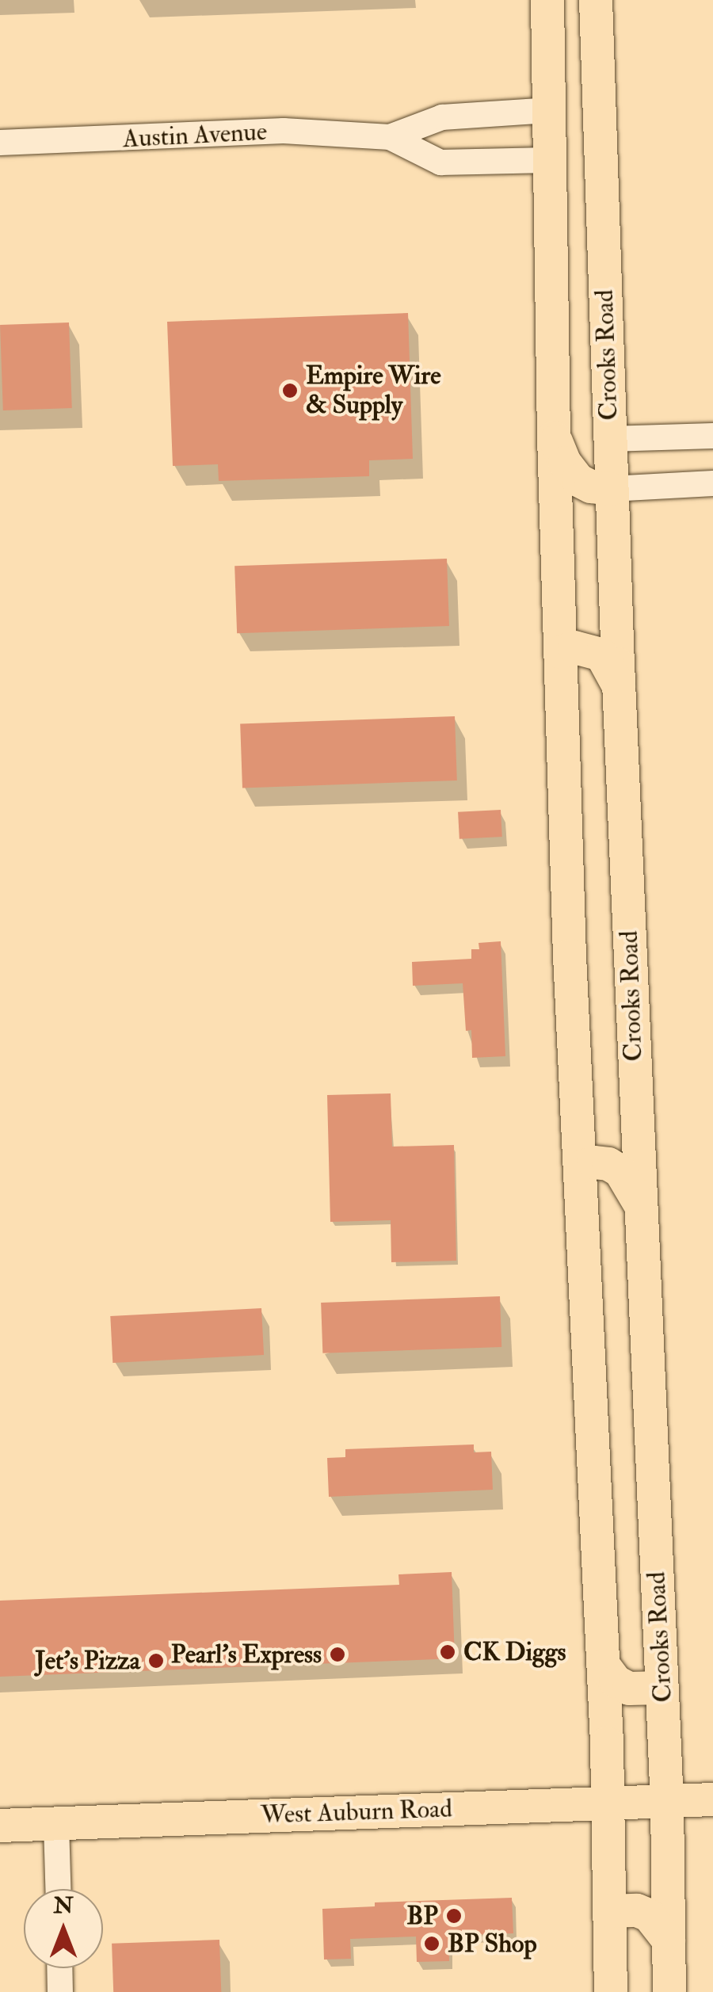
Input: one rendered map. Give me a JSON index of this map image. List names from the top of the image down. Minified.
{"streets":{"main road":["Crooks Road","West Auburn Road"],"street":["Austin Avenue"]},"crossings":[["Austin Avenue","Crooks Road"],["Crooks Road","West Auburn Road"]],"places":["Empire Wire & Supply","CK Diggs","Pearl's Express","Jet's Pizza","BP","BP Shop"],"north":"top"}
